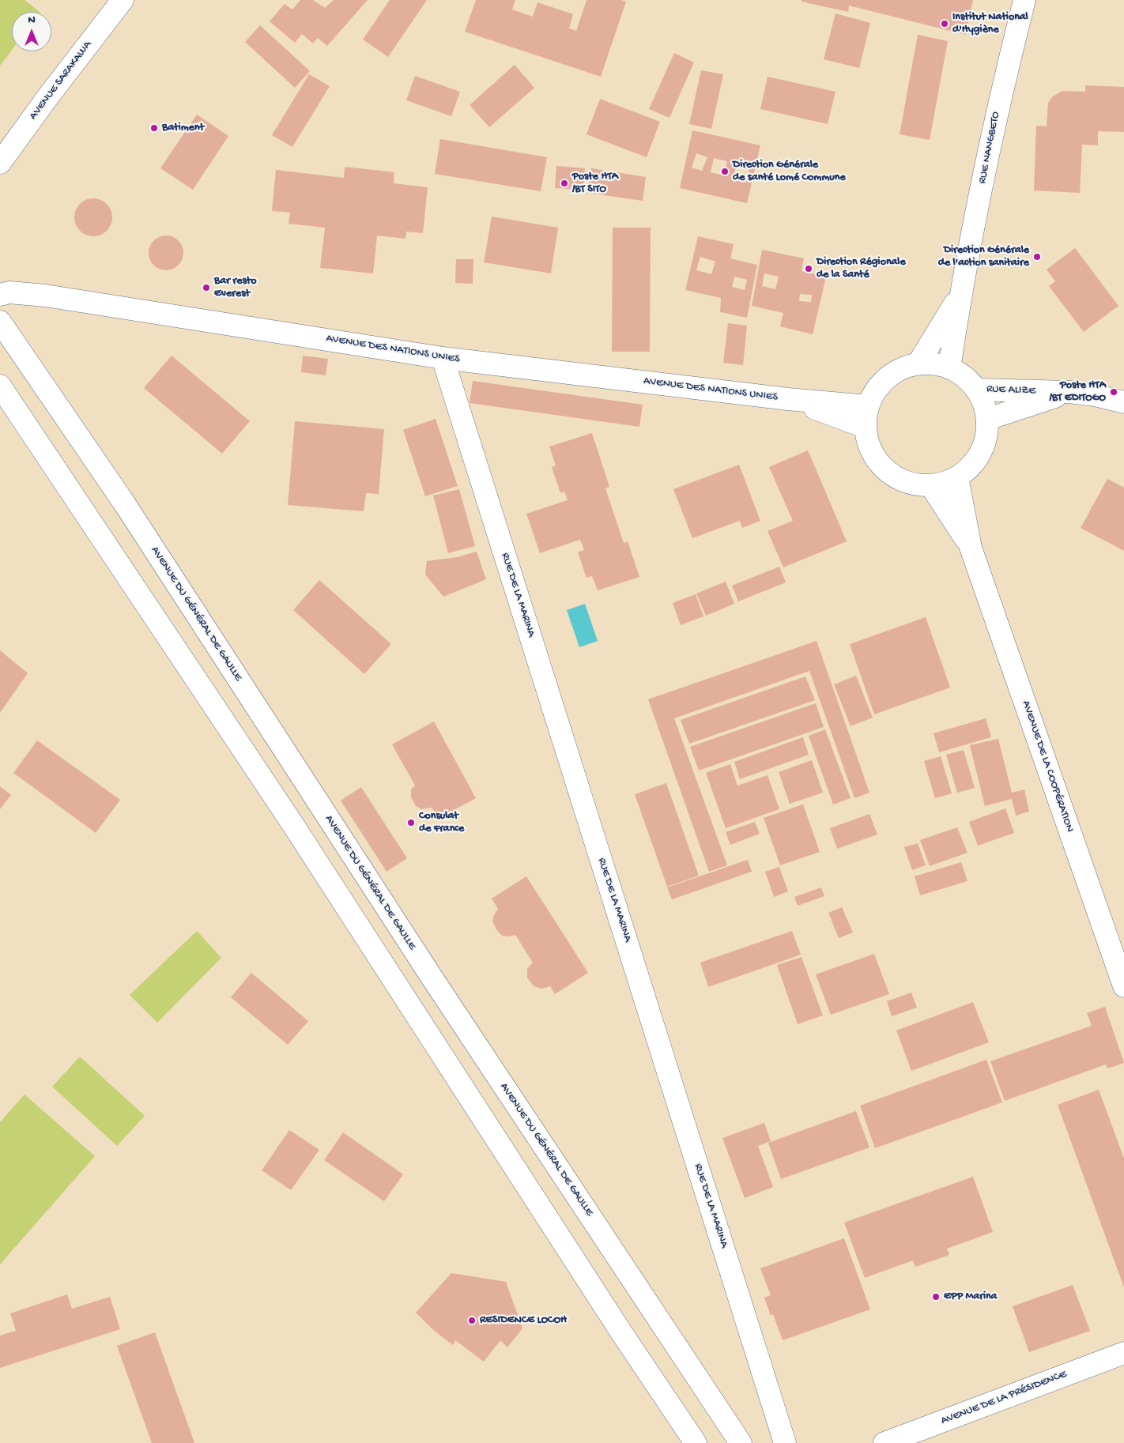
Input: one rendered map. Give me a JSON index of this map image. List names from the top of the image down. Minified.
{"streets":{"street":["AVENUE SARAKAWA","RUE NANGBETO","AVENUE DES NATIONS UNIES","RUE ALIZE","RUE DE LA MARINA","AVENUE DU GÉNÉRAL DE GAULLE","AVENUE DE LA COOPÉRATION","AVENUE DE LA PRÉSIDENCE"]},"crossings":[["RUE NANGBETO","AVENUE DES NATIONS UNIES"],["RUE NANGBETO","RUE ALIZE"],["RUE NANGBETO","AVENUE DE LA COOPÉRATION"],["AVENUE DES NATIONS UNIES","RUE ALIZE"],["AVENUE DES NATIONS UNIES","RUE DE LA MARINA"],["AVENUE DES NATIONS UNIES","AVENUE DE LA COOPÉRATION"],["RUE ALIZE","AVENUE DE LA COOPÉRATION"]],"places":["Institut National d'Hygiène","Batiment","Direction Générale de santé Lomé Commune","Poste HTA /BT SITO","Direction Générale de l'action sanitaire","Direction Régionale de la Santé","Bar resto Everest","Poste HTA /BT EDITOGO","Consulat de France","EPP Marina","RESIDENCE LOCOH"],"north":"top"}
